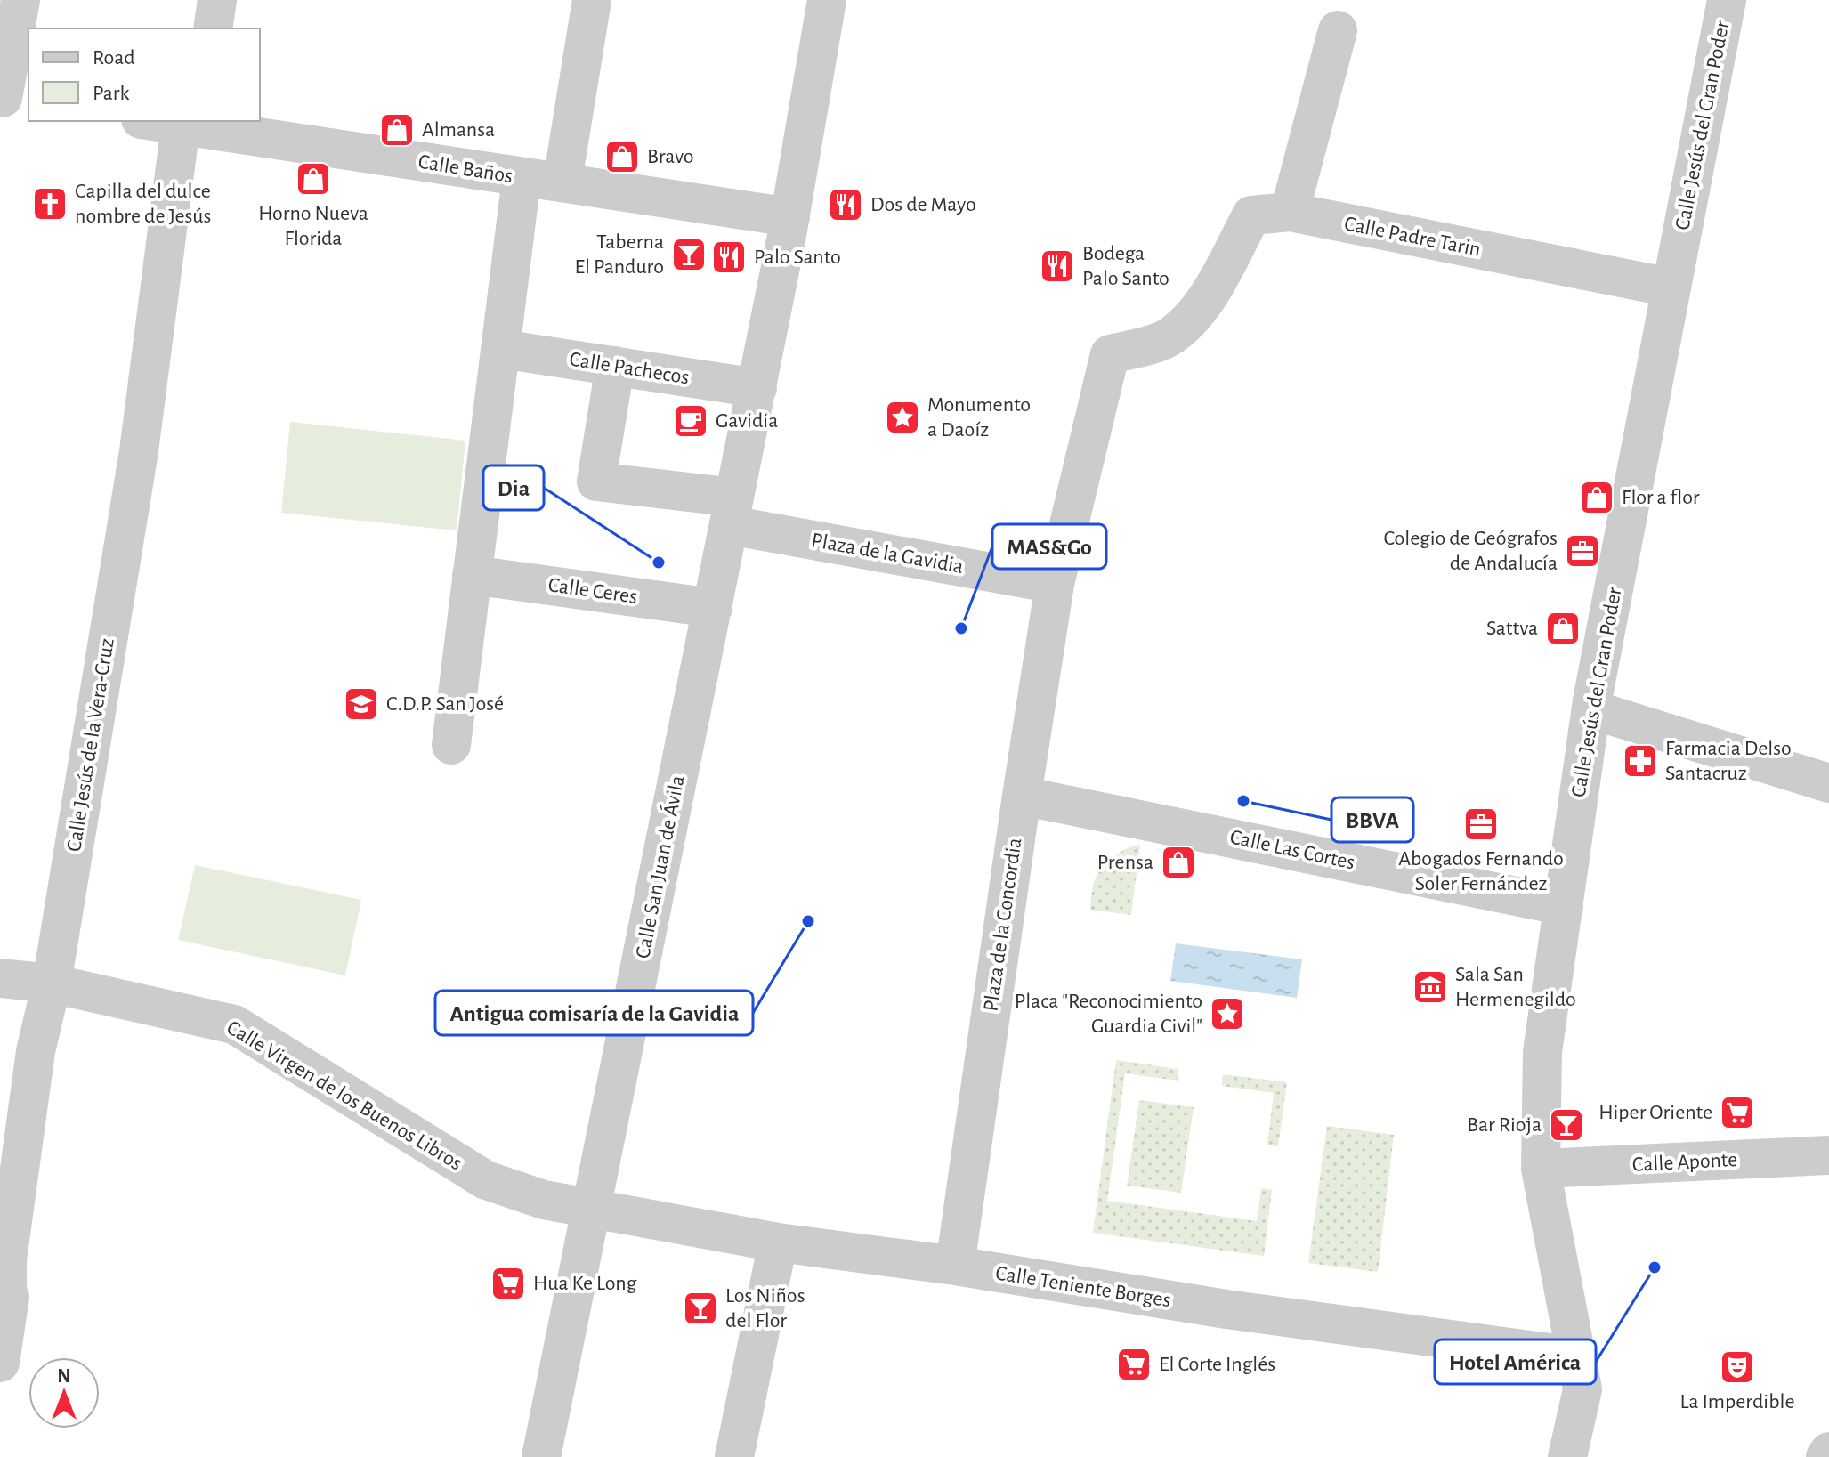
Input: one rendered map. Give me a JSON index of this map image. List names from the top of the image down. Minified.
{"streets":{"street":["Calle Jesús del Gran Poder","Calle Baños","Calle Padre Tarin","Calle Pachecos","Plaza de la Gavidia","Calle Ceres","Calle Jesús de la Vera-Cruz","Calle Las Cortes","Calle San Juan de Ávila","Plaza de la Concordia","Calle Virgen de los Buenos Libros","Calle Aponte","Calle Teniente Borges"]},"crossings":[["Calle Jesús del Gran Poder","Calle Padre Tarin"],["Calle Jesús del Gran Poder","Calle Las Cortes"],["Calle Jesús del Gran Poder","Calle Aponte"],["Calle Jesús del Gran Poder","Calle Teniente Borges"],["Calle Baños","Calle Jesús de la Vera-Cruz"],["Calle Padre Tarin","Plaza de la Gavidia"],["Calle Padre Tarin","Plaza de la Concordia"],["Calle Pachecos","Plaza de la Gavidia"],["Plaza de la Gavidia","Calle San Juan de Ávila"],["Plaza de la Gavidia","Plaza de la Concordia"],["Calle Ceres","Calle San Juan de Ávila"],["Calle Jesús de la Vera-Cruz","Calle Virgen de los Buenos Libros"],["Calle Las Cortes","Plaza de la Concordia"],["Calle San Juan de Ávila","Calle Virgen de los Buenos Libros"],["Calle San Juan de Ávila","Calle Teniente Borges"],["Plaza de la Concordia","Calle Teniente Borges"],["Calle Virgen de los Buenos Libros","Calle Teniente Borges"]],"places":{"shop":["Almansa","Bravo","Horno Nueva Florida","Flor a flor","Sattva","Prensa"],"church":["Capilla del dulce nombre de Jesús"],"restaurant":["Dos de Mayo","Palo Santo","Bodega Palo Santo"],"bar":["Taberna El Panduro","Bar Rioja","Los Niños del Flor"],"place":["Monumento a Daoíz","Placa \"Reconocimiento Guardia Civil\""],"cafe":["Gavidia"],"office":["Colegio de Geógrafos de Andalucía","Abogados Fernando Soler Fernández"],"other":["Dia","MAS&Go","BBVA","Antigua comisaría de la Gavidia","Hotel América"],"school or university":["C.D.P. San José"],"pharmacy":["Farmacia Delso Santacruz"],"museum":["Sala San Hermenegildo"],"supermarket":["Hiper Oriente","Hua Ke Long","El Corte Inglés"],"theatre":["La Imperdible"]},"legend":["Road","Park"],"north":"top"}
